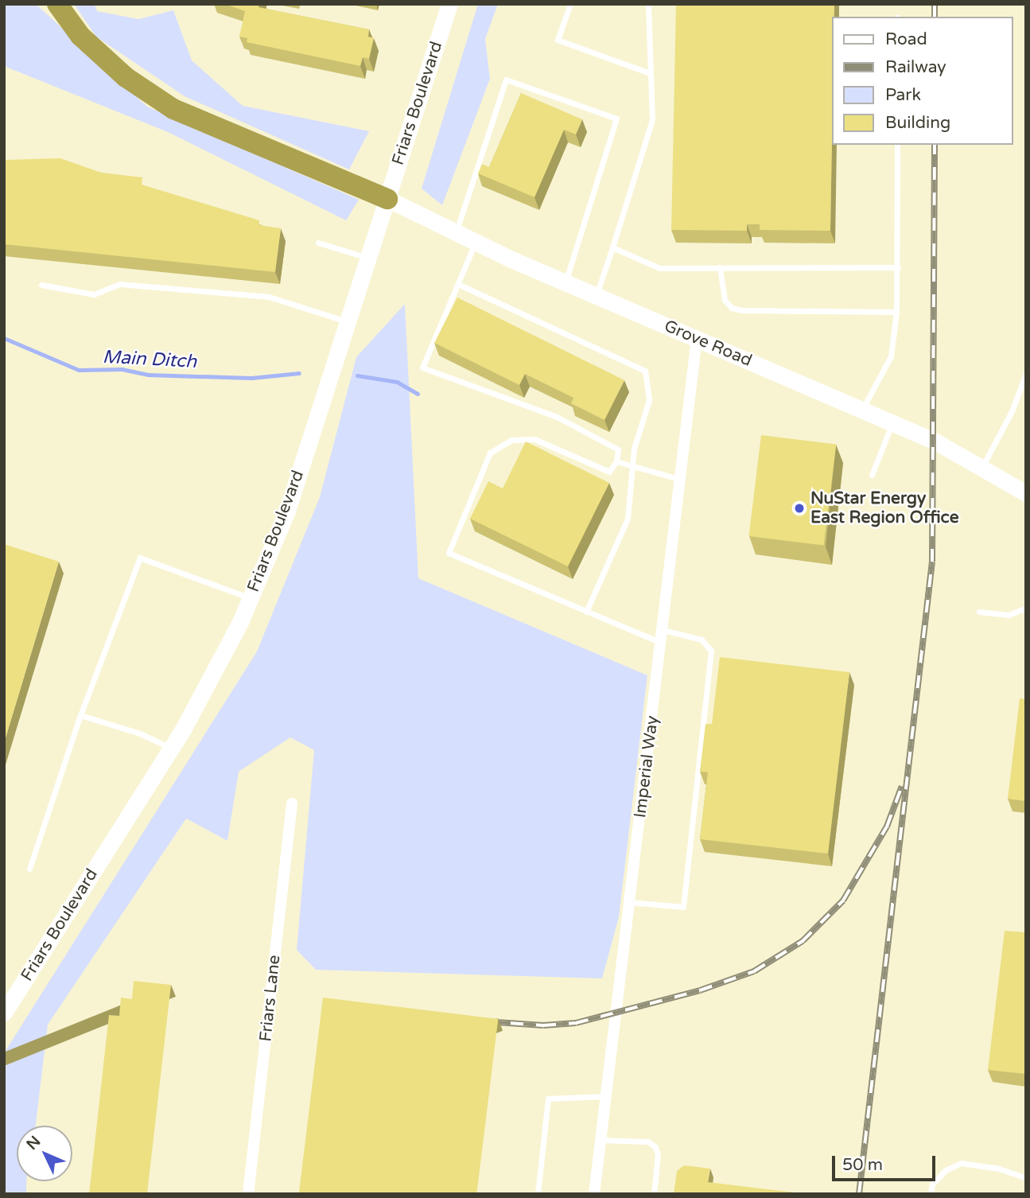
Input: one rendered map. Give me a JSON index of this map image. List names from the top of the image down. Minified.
{"streets":{"main road":["Friars Boulevard","Grove Road"],"street":["Imperial Way","Friars Lane"]},"crossings":[["Friars Boulevard","Grove Road"],["Grove Road","Imperial Way"]],"water":["Main Ditch"],"places":["NuStar Energy East Region Office"],"legend":["Road","Railway","Park","Building"],"scale_bar":"50 m","north":"top left"}
